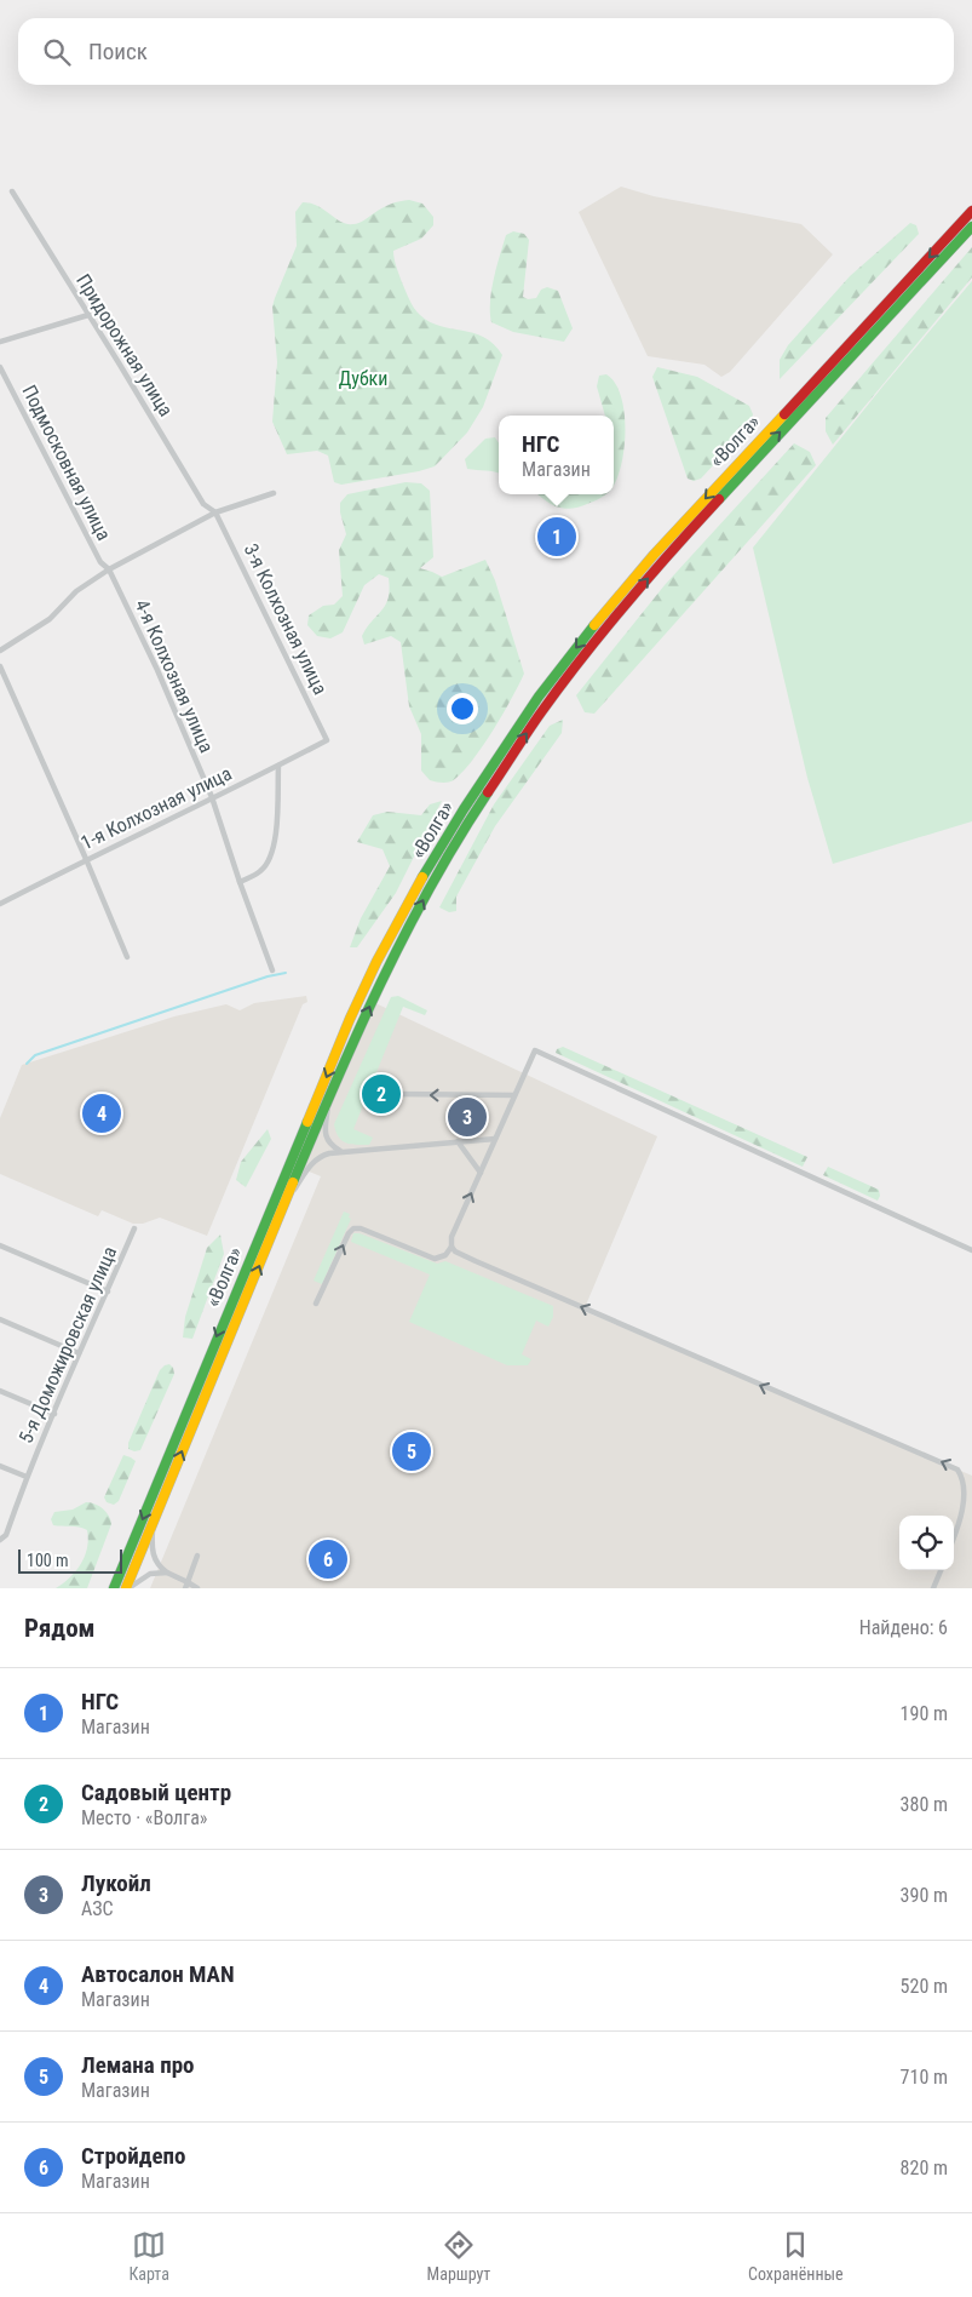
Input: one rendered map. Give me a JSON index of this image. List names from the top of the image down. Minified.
{"streets":{"highway":["«Волга»"],"street":["Придорожная улица","Подмосковная улица","3-я Колхозная улица","4-я Колхозная улица","1-я Колхозная улица","5-я Доможировская улица"]},"crossings":[["Придорожная улица","3-я Колхозная улица"],["Подмосковная улица","4-я Колхозная улица"],["3-я Колхозная улица","1-я Колхозная улица"],["4-я Колхозная улица","1-я Колхозная улица"]],"parks":["Дубки"],"scale_bar":"100 m","page":{"search":"Поиск","popup":["НГС","Магазин"],"pins":["1","2","4","3","5","6"],"scale":"100 m","heading":["Рядом","Найдено: 6"],"list":[{"mark":"1","name":"НГС","note":"Магазин","value":"190 m"},{"mark":"2","name":"Садовый центр","note":"Место · «Волга»","value":"380 m"},{"mark":"3","name":"Лукойл","note":"АЗС","value":"390 m"},{"mark":"4","name":"Автосалон MAN","note":"Магазин","value":"520 m"},{"mark":"5","name":"Лемана про","note":"Магазин","value":"710 m"},{"mark":"6","name":"Стройдепо","note":"Магазин","value":"820 m"}],"nav":["Карта","Маршрут","Сохранённые"]}}
